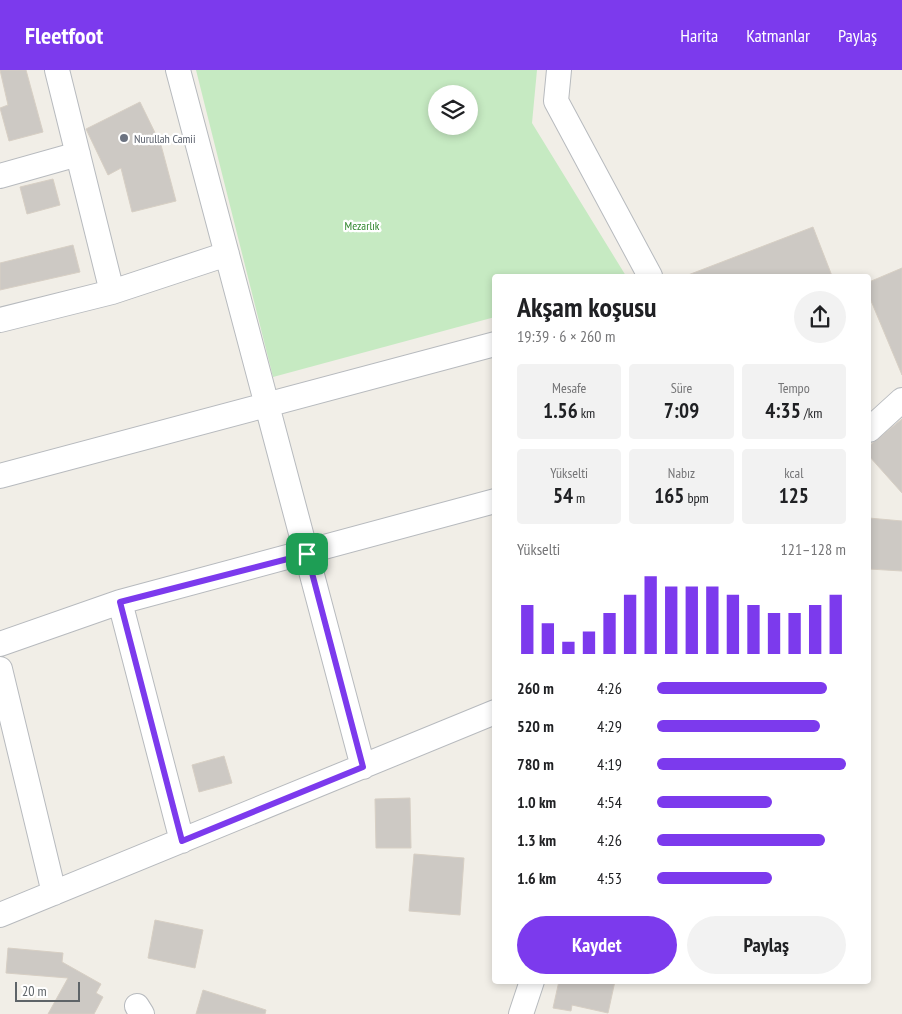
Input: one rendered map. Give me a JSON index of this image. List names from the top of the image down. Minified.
{"parks":["Mezarlık"],"places":["Nurullah Camii"],"scale_bar":"20 m","page":{"header":"Fleetfoot","nav":["Harita","Katmanlar","Paylaş"],"heading":["Akşam koşusu","19:39 · 6 × 260 m"],"stats":[["Mesafe","1.56 km"],["Süre","7:09"],["Tempo","4:35 /km"],["Yükselti","54 m"],["Nabız","165 bpm"],["kcal","125"]],"chart":["Yükselti","121–128 m"],"list":[{"name":"260 m","note":"4:26"},{"name":"520 m","note":"4:29"},{"name":"780 m","note":"4:19"},{"name":"1.0 km","note":"4:54"},{"name":"1.3 km","note":"4:26"},{"name":"1.6 km","note":"4:53"}],"buttons":["Kaydet","Paylaş"],"scale":"20 m"}}
